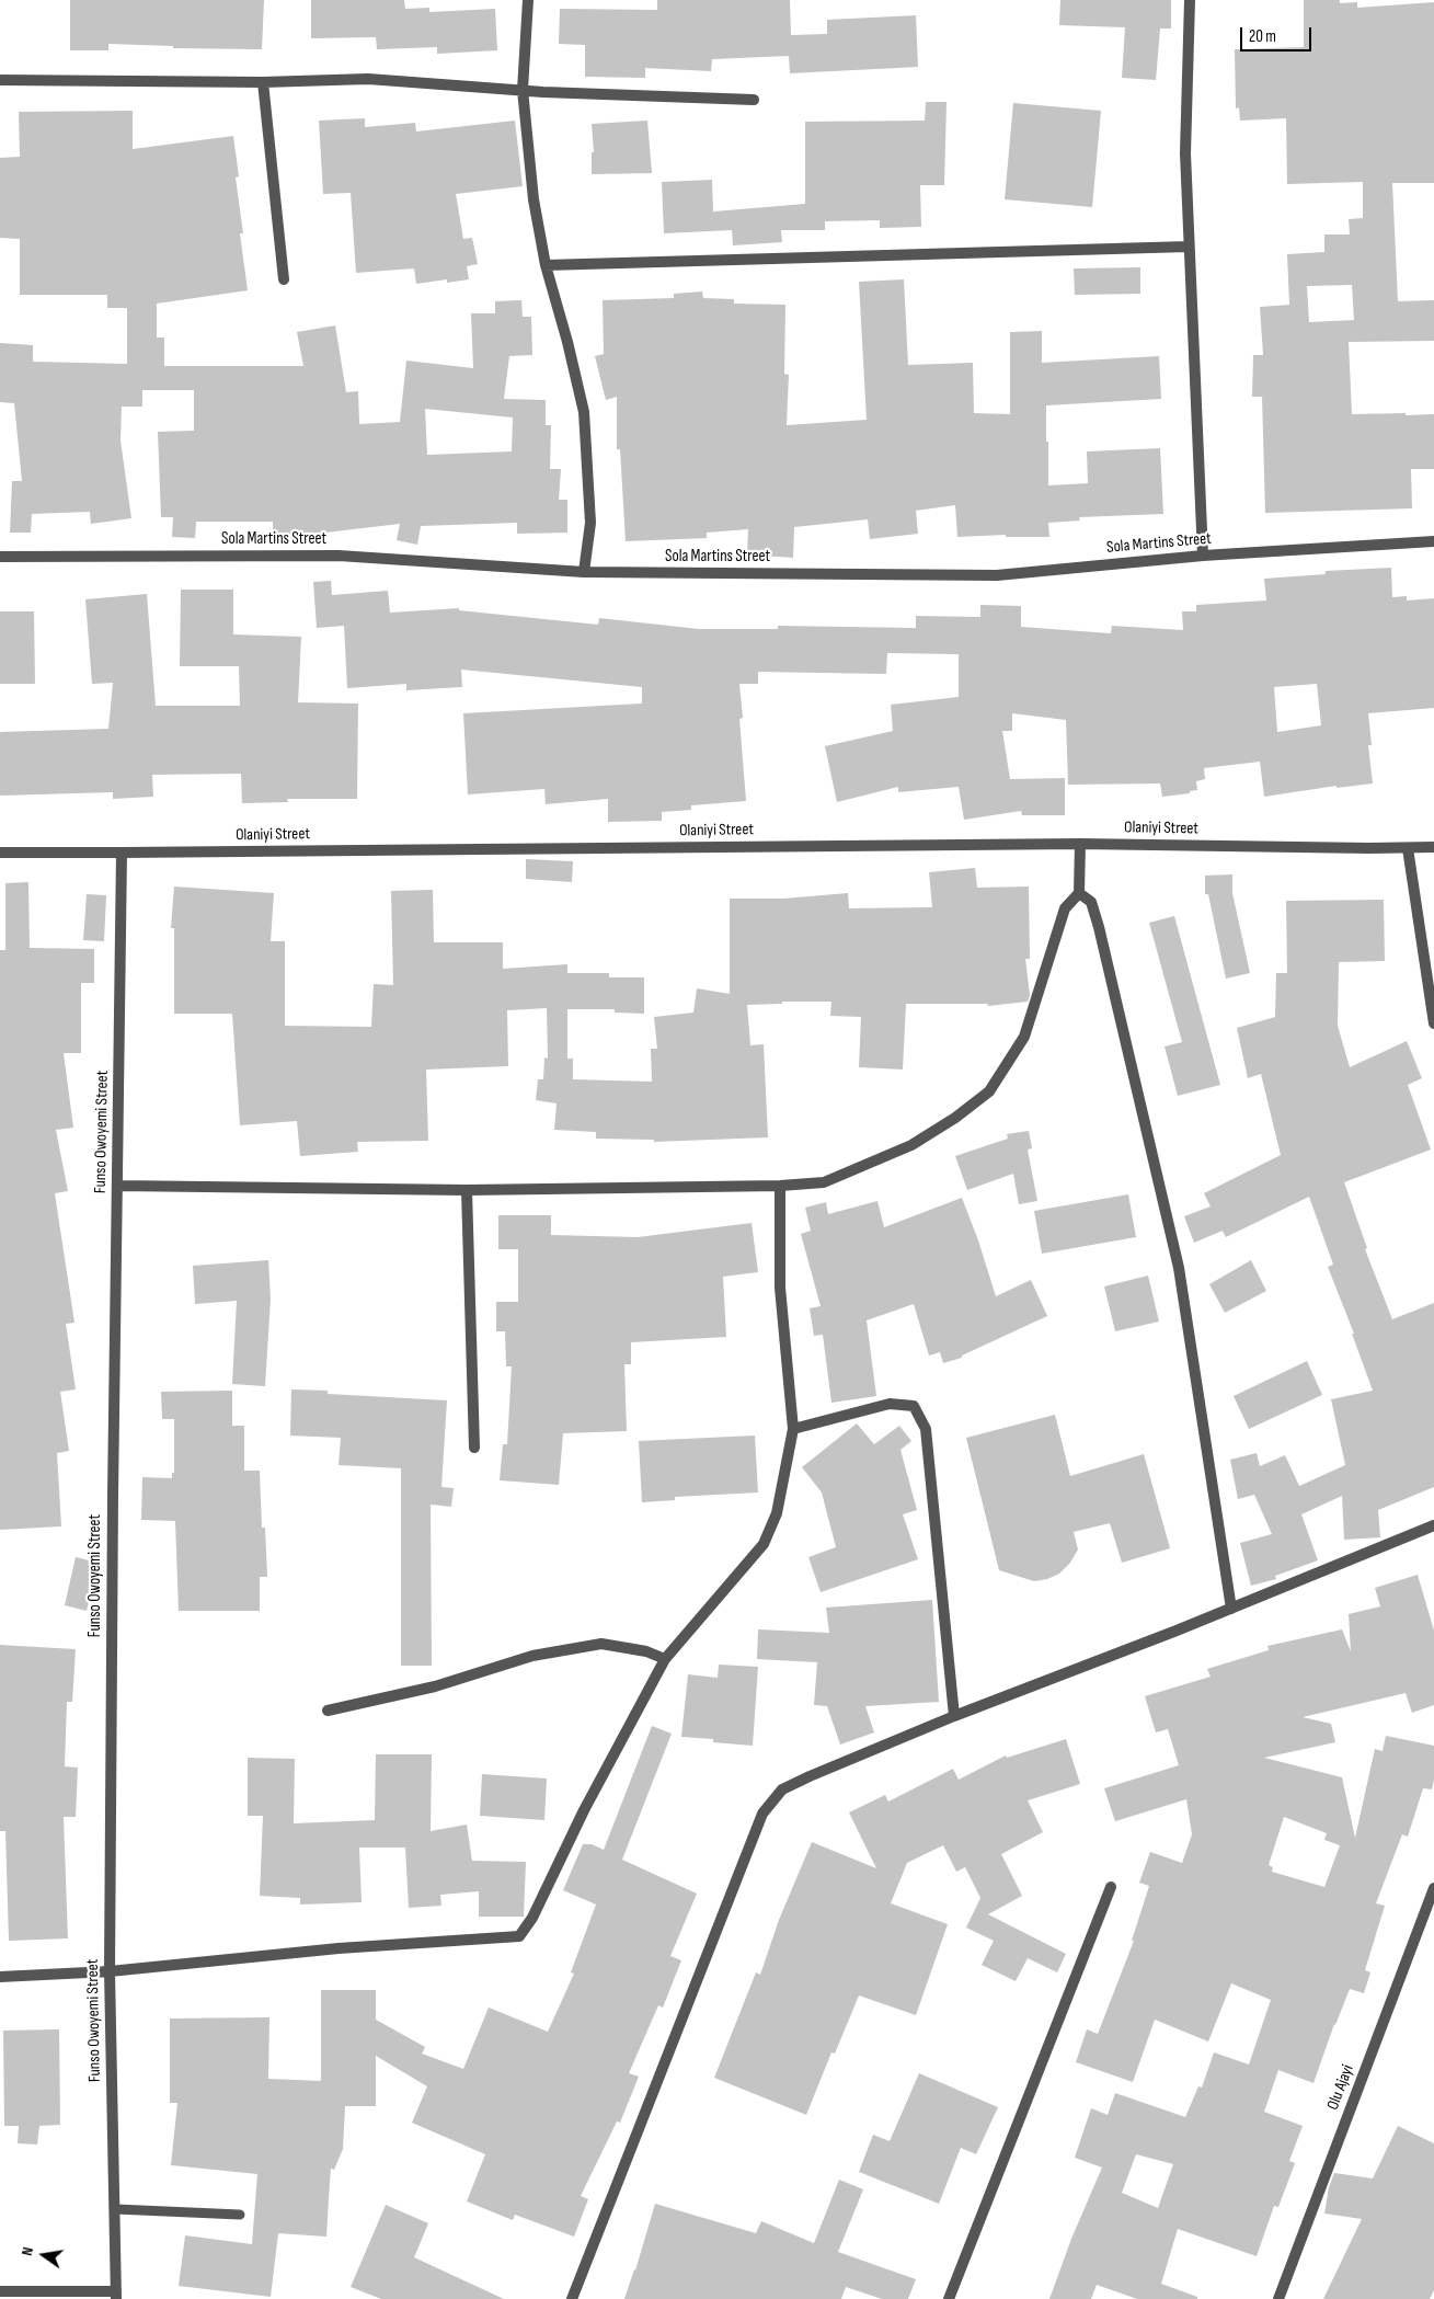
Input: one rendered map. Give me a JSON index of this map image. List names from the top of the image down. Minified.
{"streets":{"street":["Sola Martins Street","Olaniyi Street","Funso Owoyemi Street","Olu Ajayi"]},"crossings":[["Olaniyi Street","Funso Owoyemi Street"]],"scale_bar":"20 m","north":"left"}
